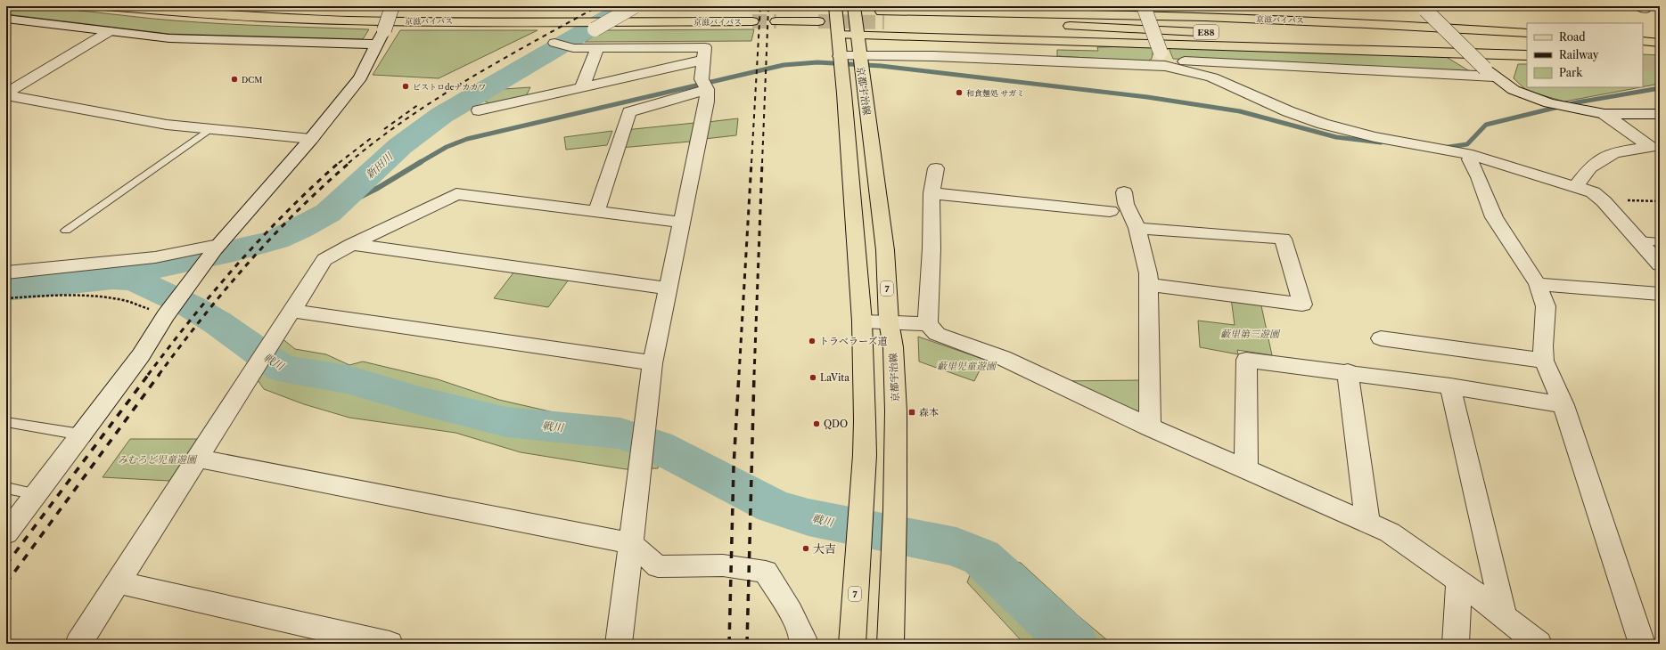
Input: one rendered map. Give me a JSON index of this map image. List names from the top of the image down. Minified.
{"streets":{"main road":["京滋バイパス","E88","京都宇治線","7"]},"water":["新田川","戦川"],"parks":["藪里第三遊園","藪里児童遊園","みむろど児童遊園"],"places":{"other":["DCM","ビストロdeナカカワ","和食麺処 サガミ","トラベラーズ道","LaVita","QDO","大吉"],"transit":["森本"]},"legend":["Road","Railway","Park"]}
